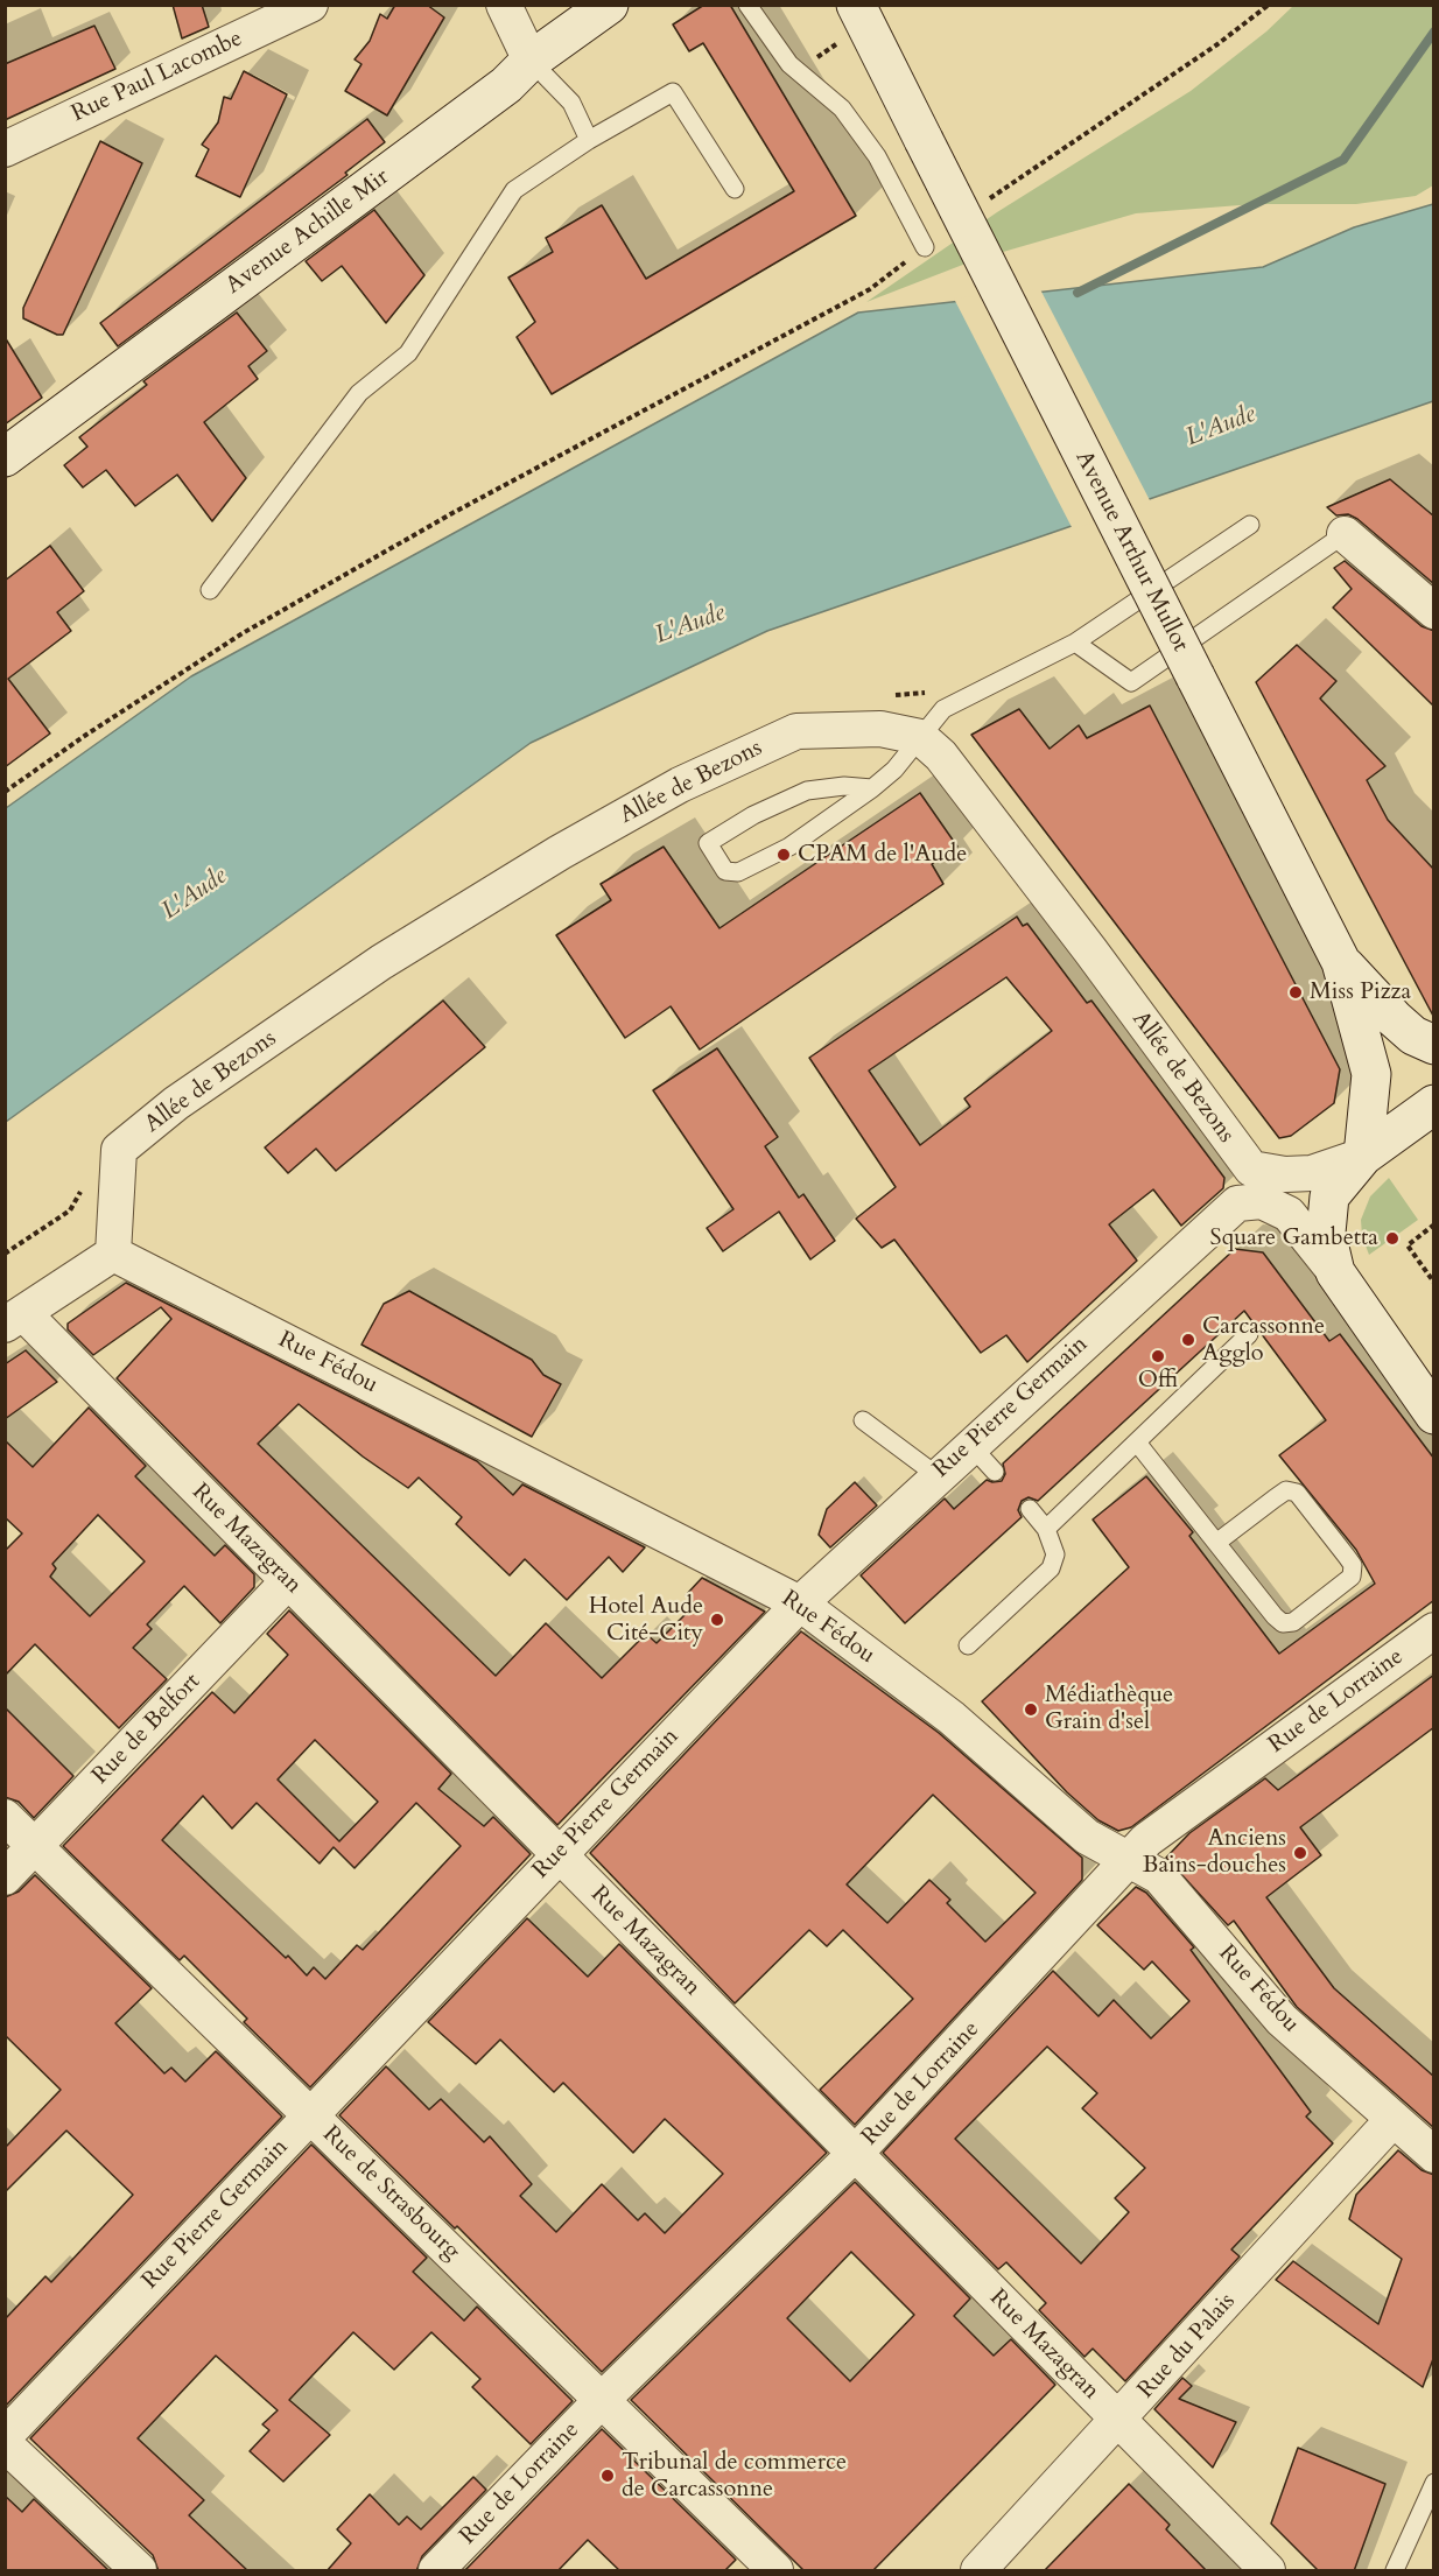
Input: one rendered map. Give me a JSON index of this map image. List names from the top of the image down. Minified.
{"streets":{"main road":["Avenue Achille Mir","Avenue Arthur Mullot"],"street":["Rue Paul Lacombe","Allée de Bezons","Rue Fédou","Rue Pierre Germain","Rue Mazagran","Rue de Lorraine","Rue de Belfort","Rue de Strasbourg","Rue du Palais"]},"crossings":[["Allée de Bezons","Rue Fédou"],["Allée de Bezons","Rue Pierre Germain"],["Rue Fédou","Rue Pierre Germain"],["Rue Fédou","Rue de Lorraine"],["Rue Fédou","Rue du Palais"],["Rue Pierre Germain","Rue Mazagran"],["Rue Pierre Germain","Rue de Strasbourg"],["Rue Mazagran","Rue de Lorraine"],["Rue Mazagran","Rue de Belfort"],["Rue Mazagran","Rue du Palais"],["Rue de Lorraine","Rue de Strasbourg"],["Rue de Belfort","Rue de Strasbourg"]],"water":["L'Aude"],"places":["CPAM de l'Aude","Miss Pizza","Square Gambetta","Carcassonne Agglo","Offi","Hotel Aude Cité-City","Médiathèque Grain d'sel","Anciens Bains-douches","Tribunal de commerce de Carcassonne"]}
